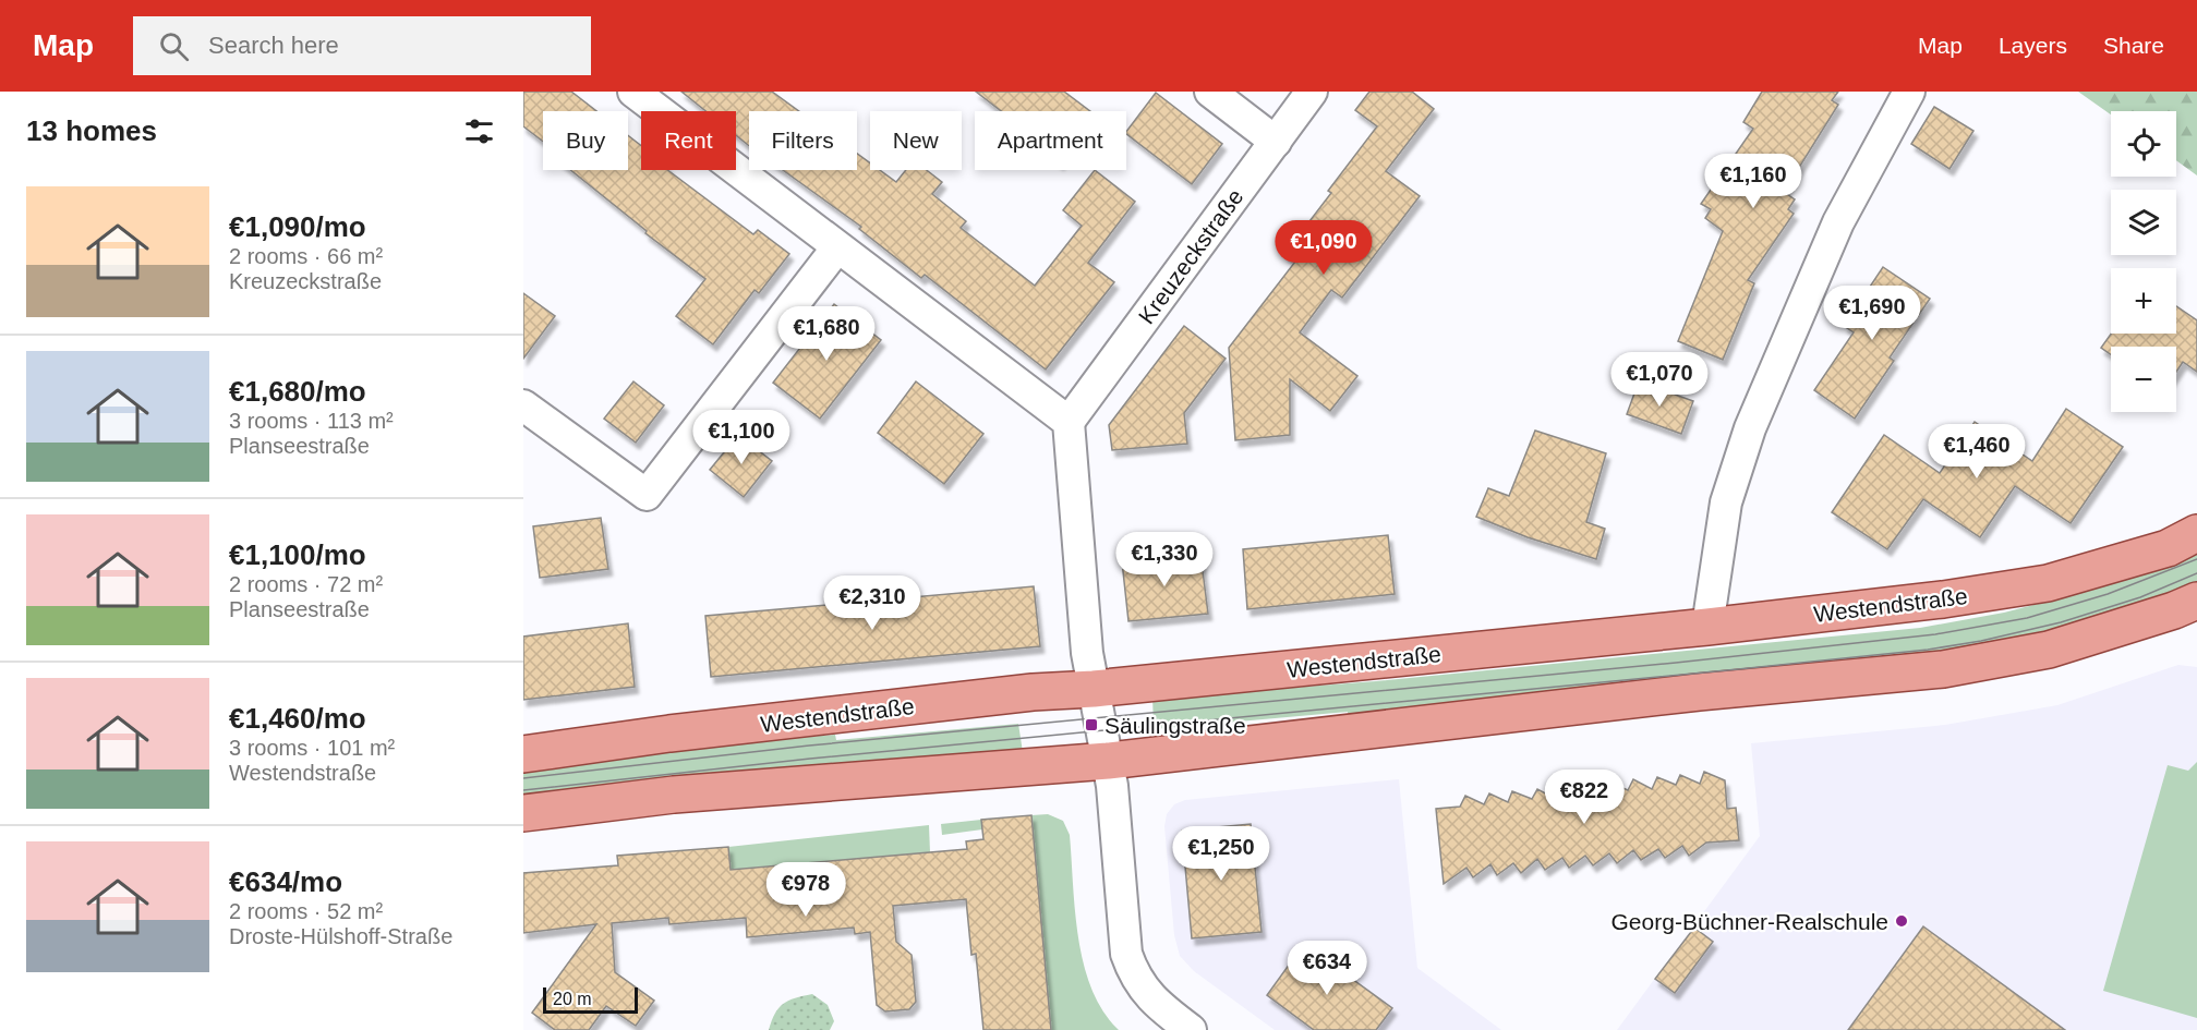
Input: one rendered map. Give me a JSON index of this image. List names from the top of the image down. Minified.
{"streets":{"main road":["Westendstraße"],"street":["Kreuzeckstraße"]},"places":{"transit":["Säulingstraße"],"other":["Georg-Büchner-Realschule"]},"scale_bar":"20 m","page":{"header":"Map","search":"Search here","nav":["Map","Layers","Share"],"heading":"13 homes","map_buttons":["+","−"],"chip":["Buy","Rent","Filters","New","Apartment"],"price":["€1,160","€1,090","€1,690","€1,680","€1,070","€1,100","€1,460","€1,330","€2,310","€822","€1,250","€978","€634"],"list":[{"name":"€1,090/mo","note":"2 rooms · 66 m² · Kreuzeckstraße"},{"name":"€1,680/mo","note":"3 rooms · 113 m² · Planseestraße"},{"name":"€1,100/mo","note":"2 rooms · 72 m² · Planseestraße"},{"name":"€1,460/mo","note":"3 rooms · 101 m² · Westendstraße"},{"name":"€634/mo","note":"2 rooms · 52 m² · Droste-Hülshoff-Straße"}],"scale":"20 m"}}
